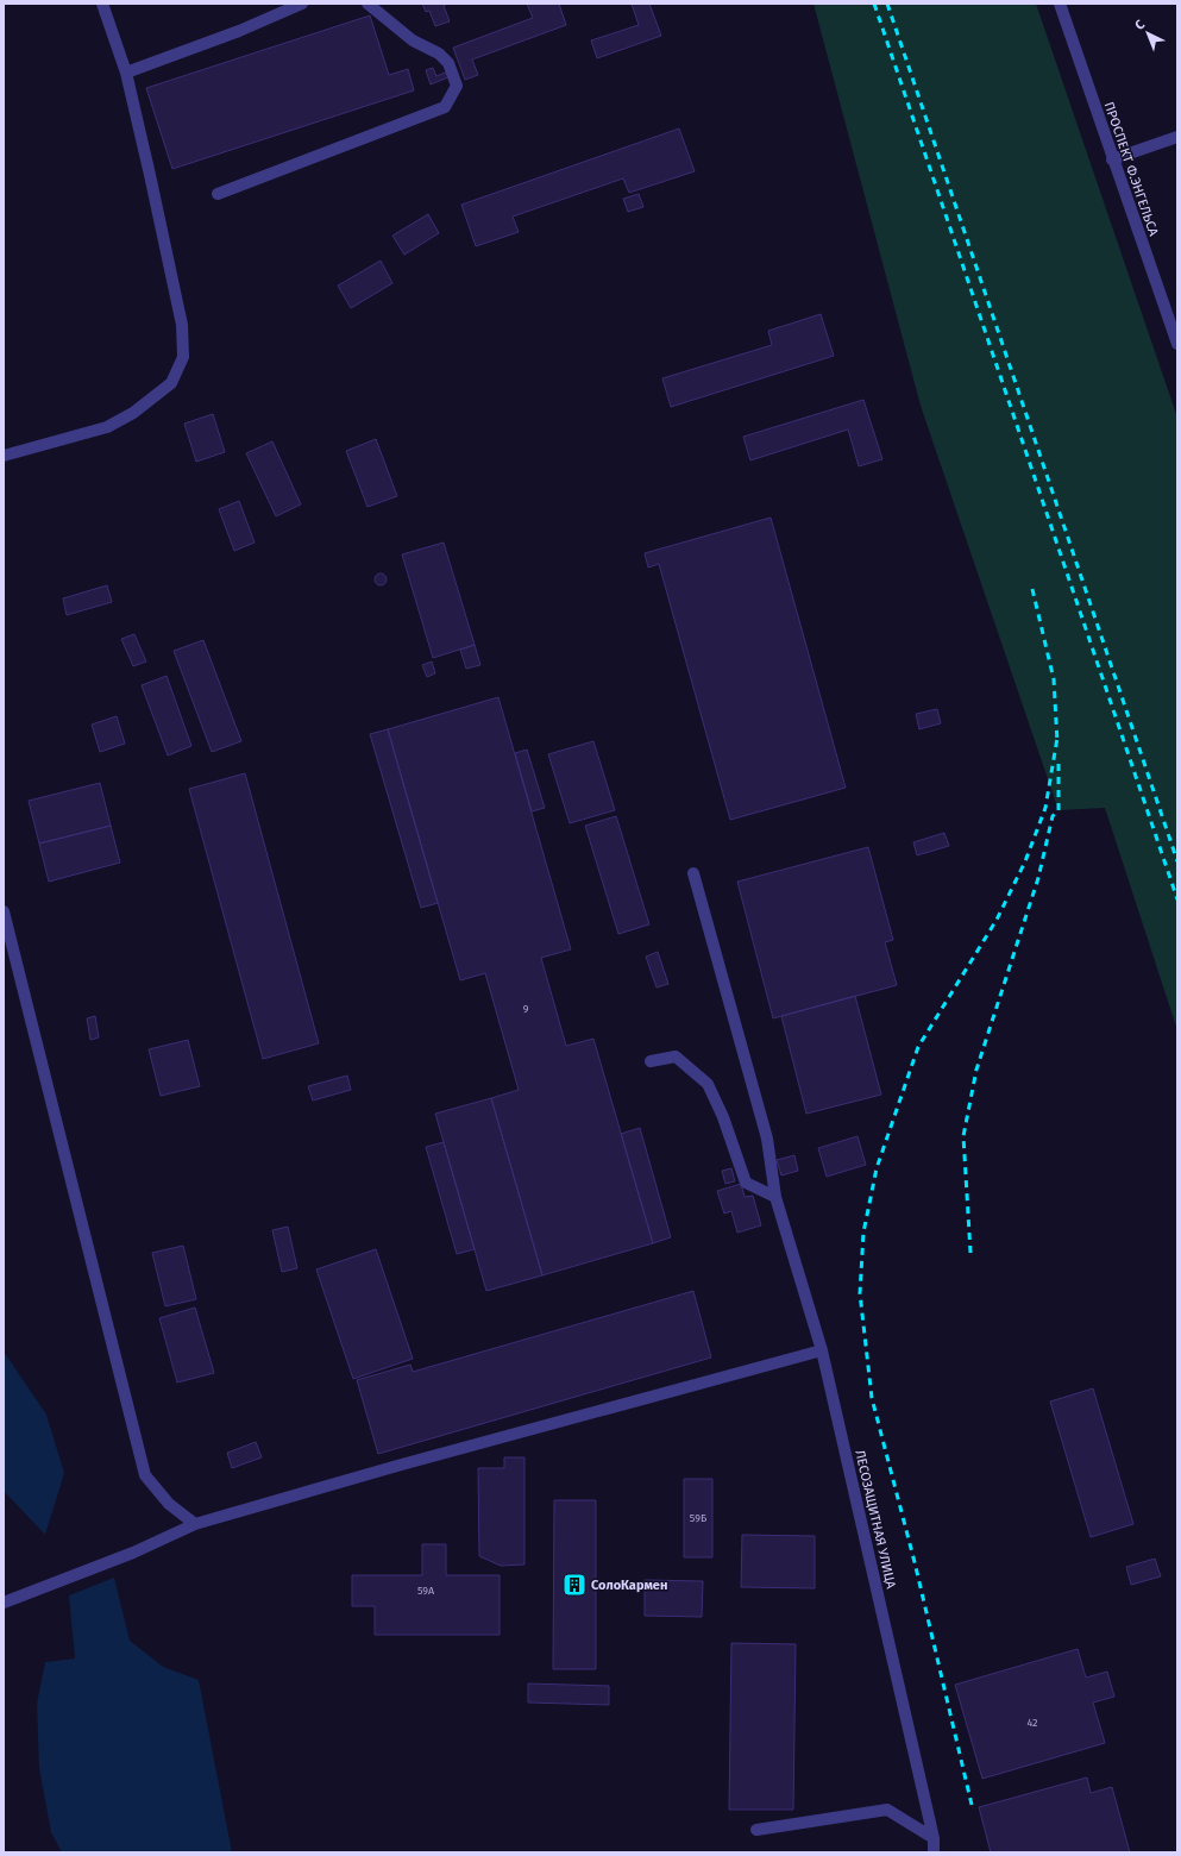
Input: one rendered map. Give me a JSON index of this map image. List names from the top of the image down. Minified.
{"streets":{"street":["ПРОСПЕКТ Ф.ЭНГЕЛЬСА","ЛЕСОЗАЩИТНАЯ УЛИЦА"]},"places":{"building":["СолоКармен"]},"house_numbers":["9","59Б","59А","42"],"north":"top left"}
